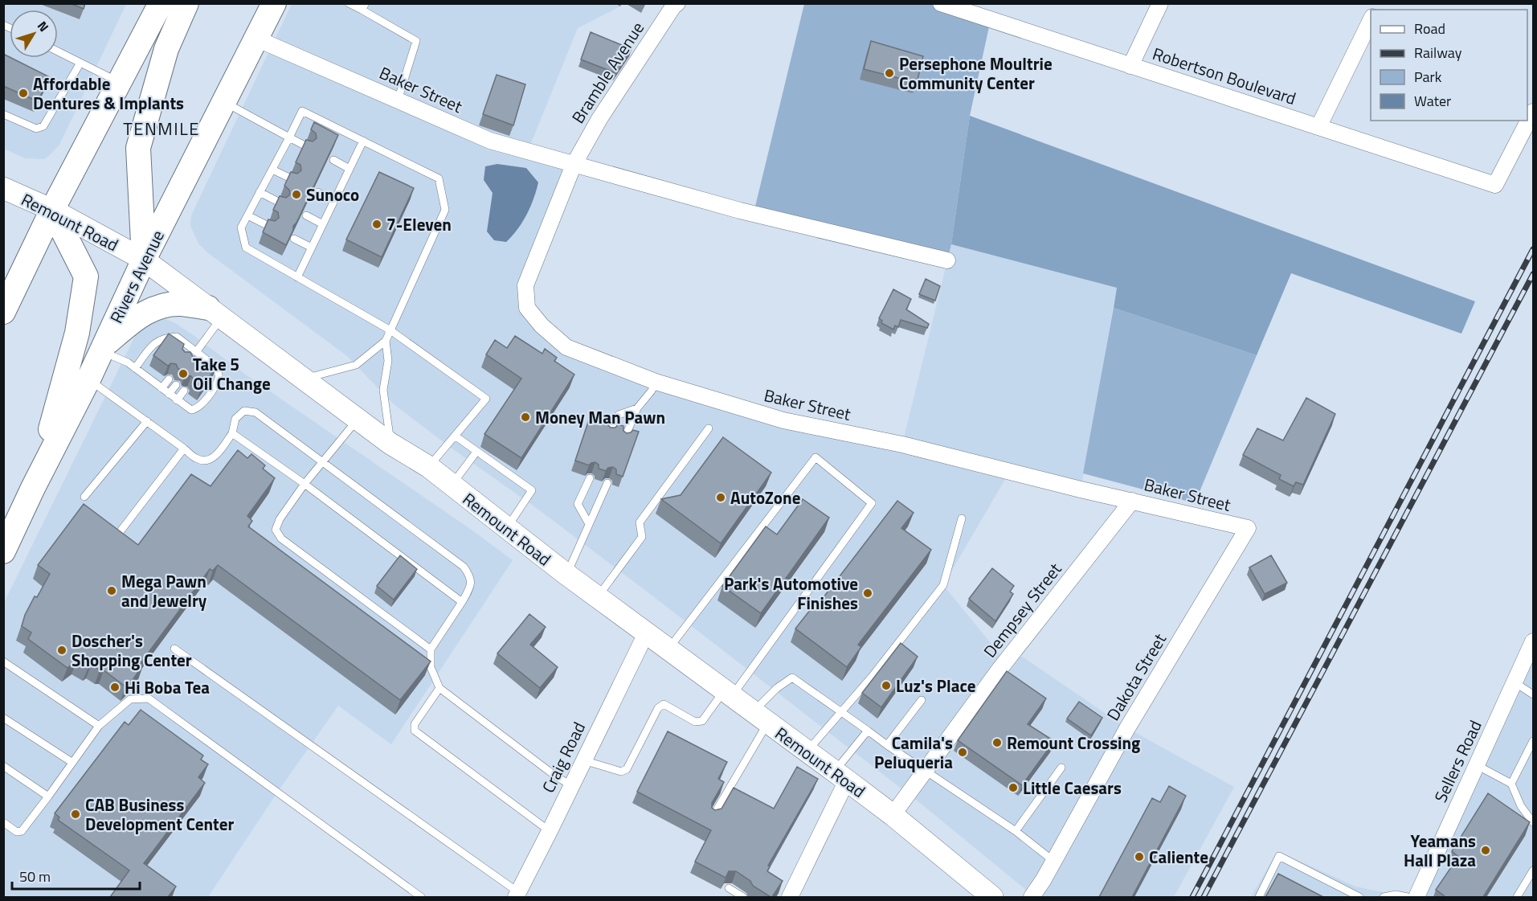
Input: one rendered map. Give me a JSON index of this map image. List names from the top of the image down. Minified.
{"streets":{"main road":["Remount Road","Rivers Avenue"],"street":["Bramble Avenue","Robertson Boulevard","Baker Street","Dempsey Street","Dakota Street","Craig Road","Sellers Road"]},"crossings":[["Bramble Avenue","Baker Street"],["Baker Street","Rivers Avenue"],["Baker Street","Dempsey Street"],["Baker Street","Dakota Street"],["Remount Road","Rivers Avenue"],["Remount Road","Dempsey Street"],["Remount Road","Craig Road"]],"districts":["TENMILE"],"places":["Persephone Moultrie Community Center","Affordable Dentures & Implants","Sunoco","7-Eleven","Take 5 Oil Change","Money Man Pawn","AutoZone","Mega Pawn and Jewelry","Park's Automotive Finishes","Doscher's Shopping Center","Luz's Place","Hi Boba Tea","Remount Crossing","Camila's Peluqueria","Little Caesars","CAB Business Development Center","Yeamans Hall Plaza","Caliente"],"legend":["Road","Railway","Park","Water"],"scale_bar":"50 m","north":"top right"}
